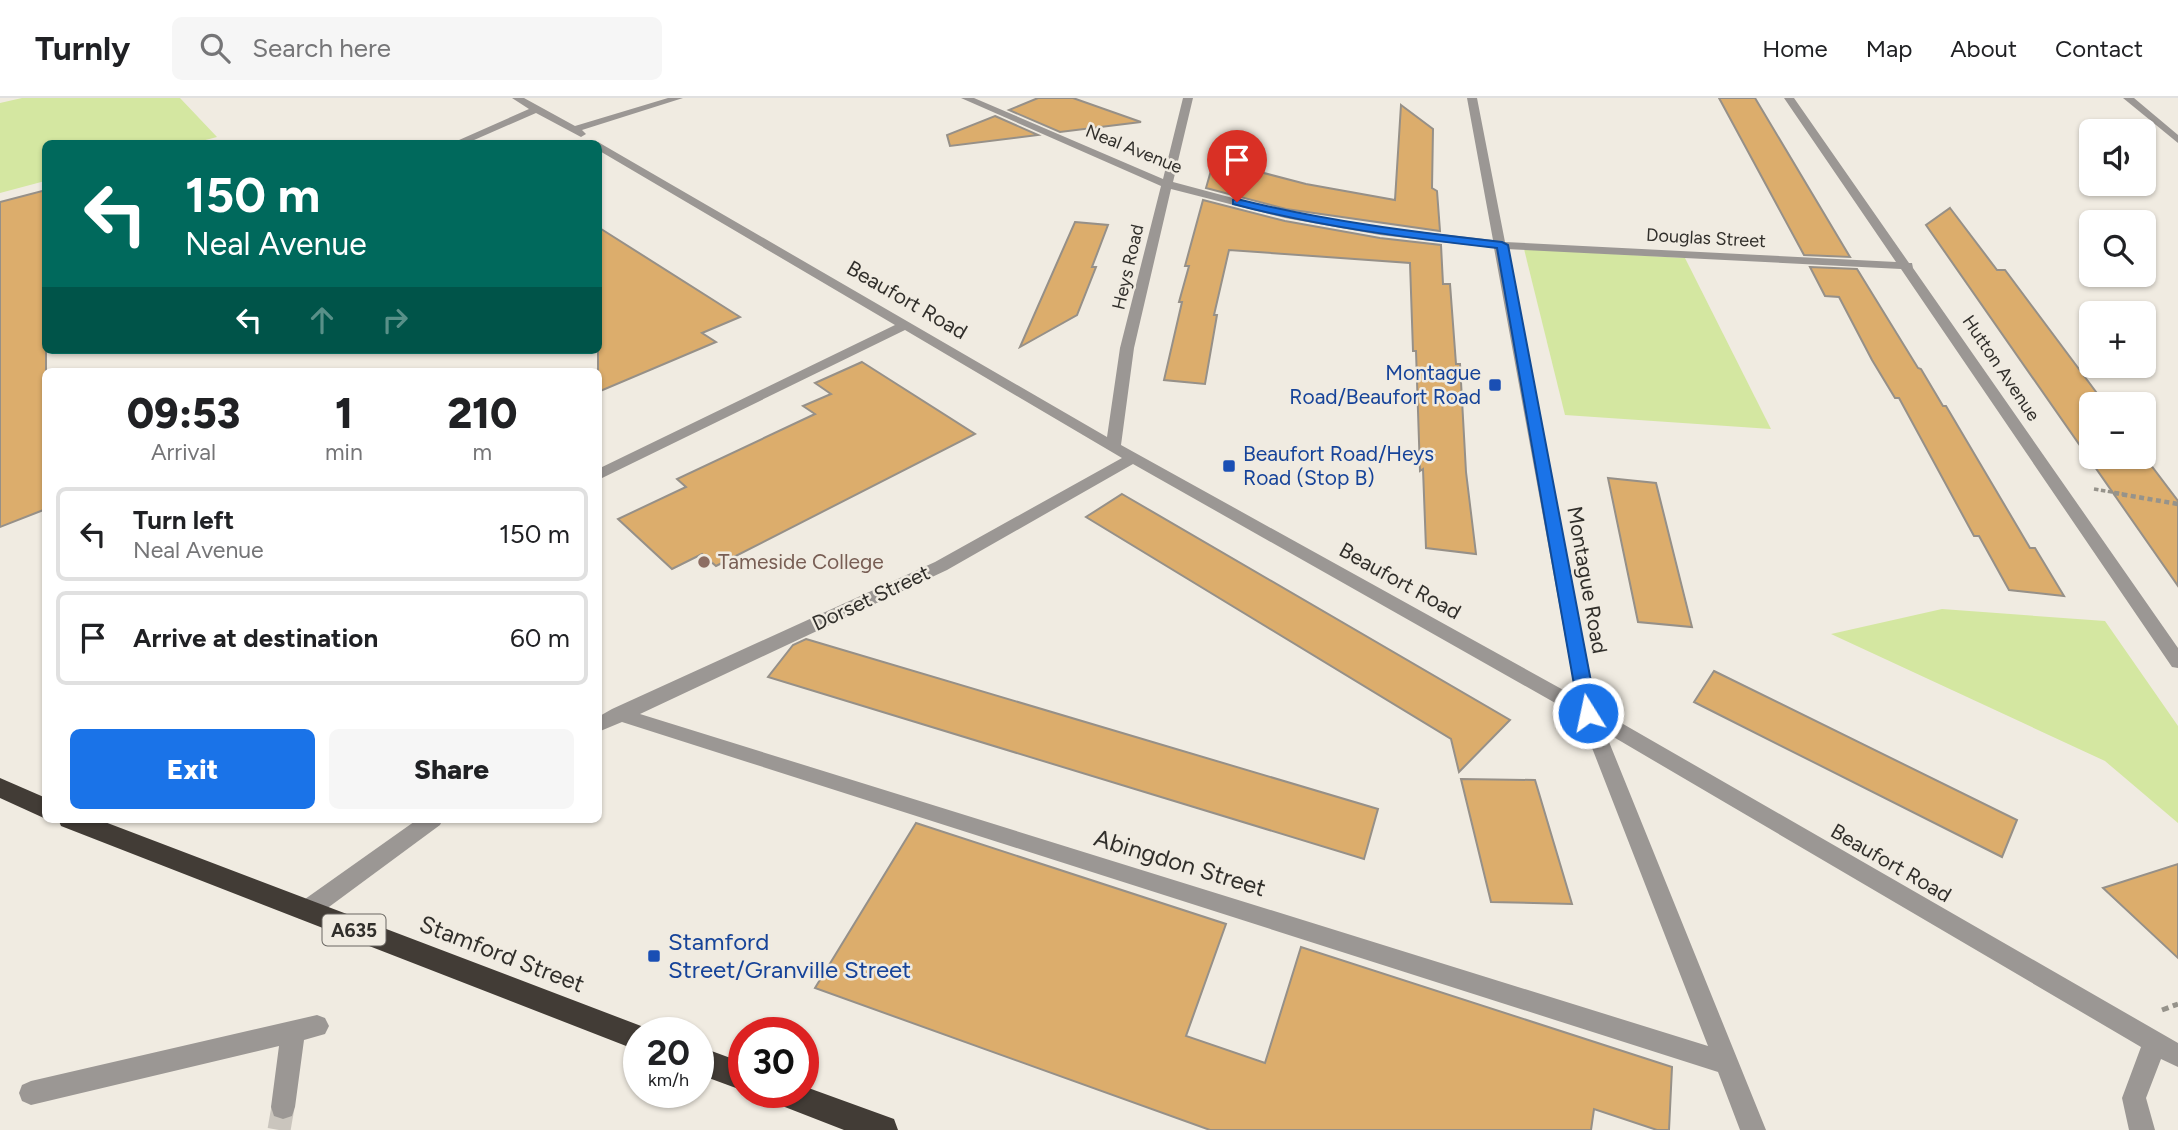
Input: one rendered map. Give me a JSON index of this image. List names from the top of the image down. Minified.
{"streets":{"highway":["A635","Stamford Street"],"street":["Neal Avenue","Douglas Street","Heys Road","Beaufort Road","Hutton Avenue","Montague Road","Dorset Street","Abingdon Street"]},"crossings":[["Neal Avenue","Douglas Street"],["Neal Avenue","Heys Road"],["Neal Avenue","Montague Road"],["Douglas Street","Hutton Avenue"],["Douglas Street","Montague Road"],["Heys Road","Beaufort Road"],["Beaufort Road","Montague Road"],["Beaufort Road","Dorset Street"],["Montague Road","Abingdon Street"],["Dorset Street","Abingdon Street"]],"places":{"transit":["Montague Road/Beaufort Road","Beaufort Road/Heys Road (Stop B)","Stamford Street/Granville Street"],"other":["Tameside College"]},"page":{"header":"Turnly","search":"Search here","nav":["Home","Map","About","Contact"],"map_buttons":["+","−"],"turn":["150 m","Neal Avenue"],"eta":["09:53","Arrival","1","min","210","m"],"list":[{"name":"Turn left","note":"Neal Avenue","value":"150 m"},{"name":"Arrive at destination","value":"60 m"}],"buttons":["Exit","Share"],"speed":"20 km/h","limit":"30"}}
